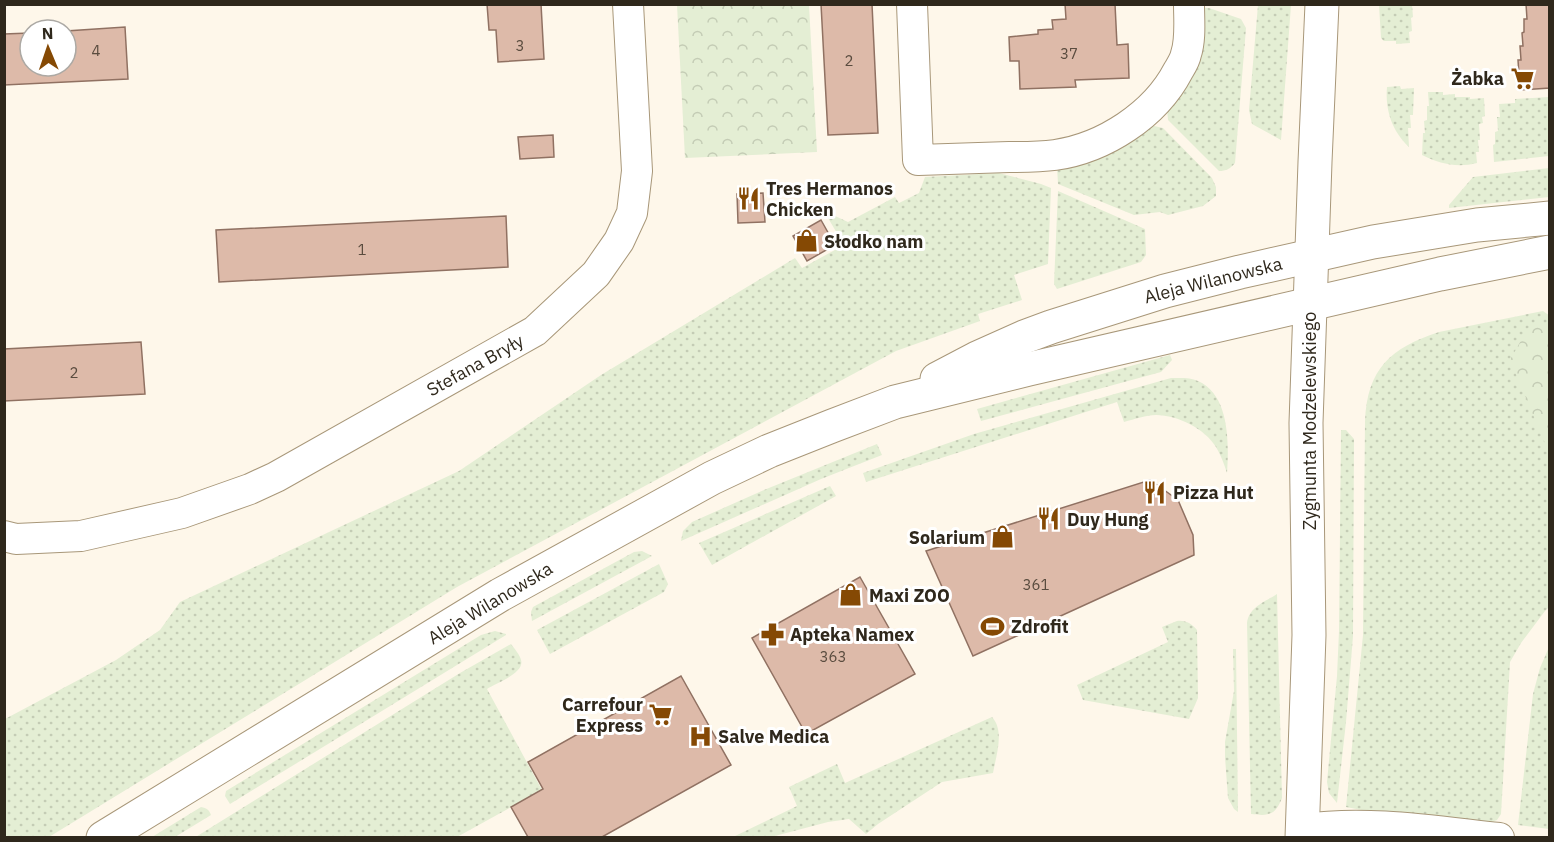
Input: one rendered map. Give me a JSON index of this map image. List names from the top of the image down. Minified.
{"streets":{"main road":["Aleja Wilanowska","Zygmunta Modzelewskiego"],"street":["Stefana Bryły"]},"crossings":[["Aleja Wilanowska","Zygmunta Modzelewskiego"]],"places":{"supermarket":["Żabka","Carrefour Express"],"restaurant":["Tres Hermanos Chicken","Pizza Hut","Duy Hung"],"shop":["Słodko nam","Solarium","Maxi ZOO"],"sports":["Zdrofit"],"pharmacy":["Apteka Namex"],"hospital":["Salve Medica"]},"house_numbers":["3","4","37","2","1","2","361","363"],"north":"top"}
